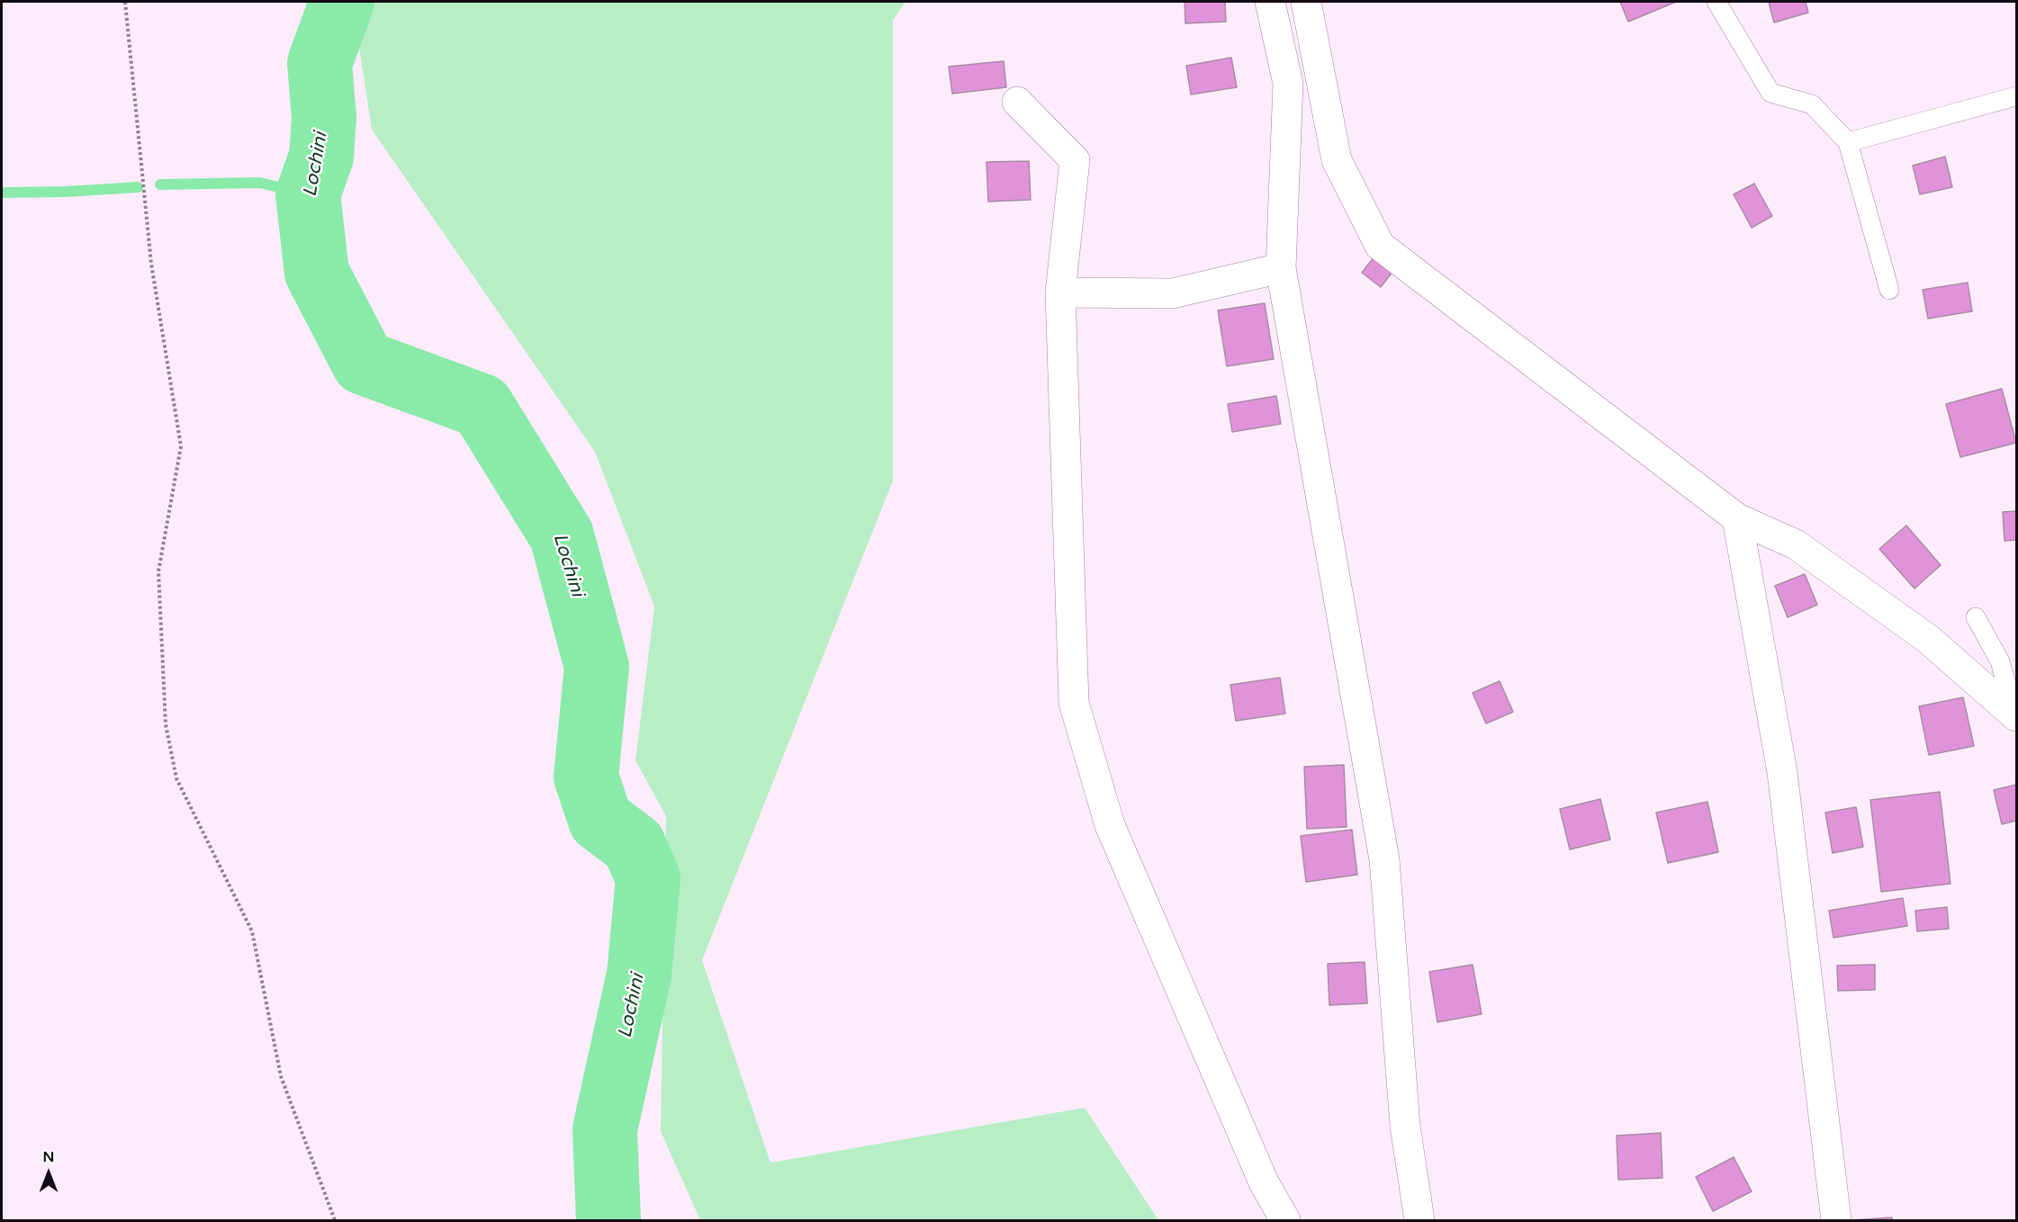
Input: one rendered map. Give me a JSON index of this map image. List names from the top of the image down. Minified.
{"water":["Lochini"],"north":"top"}
